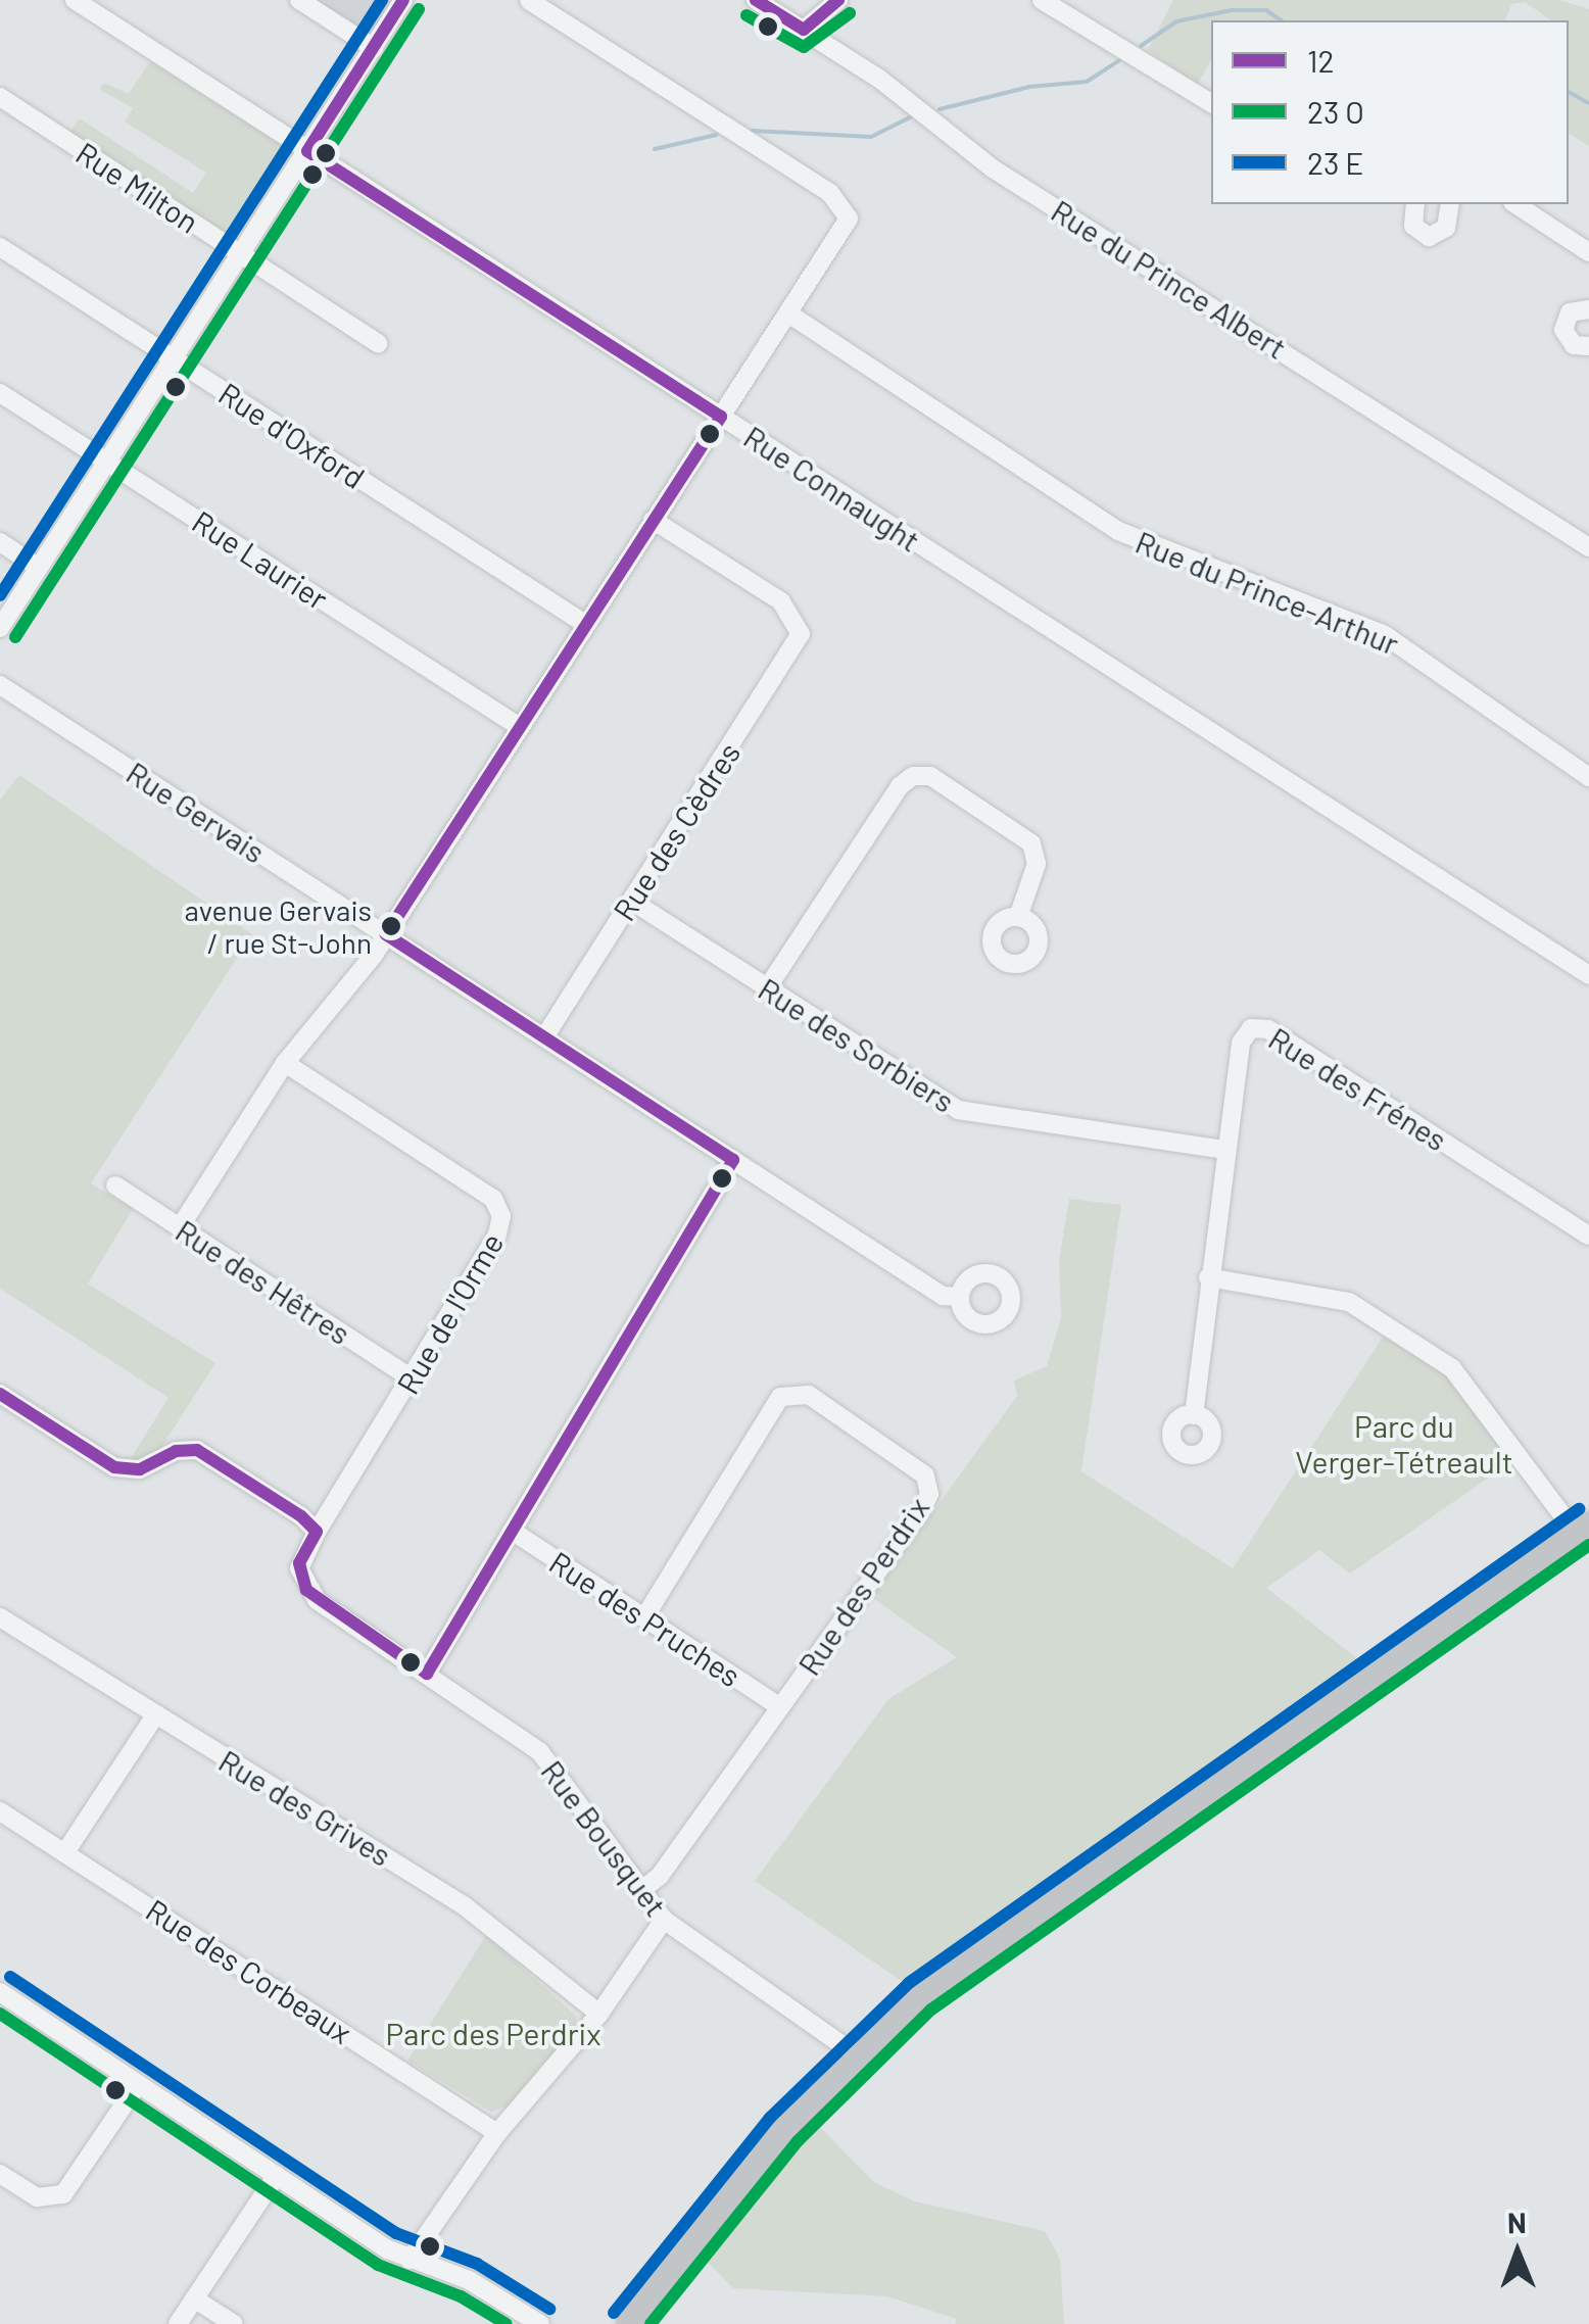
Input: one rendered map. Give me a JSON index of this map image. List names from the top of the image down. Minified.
{"streets":{"street":["Rue Milton","Rue du Prince Albert","Rue d'Oxford","Rue Connaught","Rue Laurier","Rue du Prince-Arthur","Rue Gervais","Rue des Cèdres","Rue des Sorbiers","Rue des Frénes","Rue des Hêtres","Rue de l'Orme","Rue des Perdrix","Rue des Pruches","Rue des Grives","Rue Bousquet","Rue des Corbeaux"]},"crossings":[["Rue Gervais","Rue des Cèdres"],["Rue des Cèdres","Rue des Sorbiers"],["Rue des Sorbiers","Rue des Frénes"],["Rue des Hêtres","Rue de l'Orme"],["Rue de l'Orme","Rue Bousquet"],["Rue des Perdrix","Rue des Pruches"],["Rue des Perdrix","Rue Bousquet"]],"parks":["Parc du Verger-Tétreault","Parc des Perdrix"],"places":["avenue Gervais / rue St-John"],"lines":["transit line 12"],"legend":["12","23 O","23 E"],"north":"top"}
